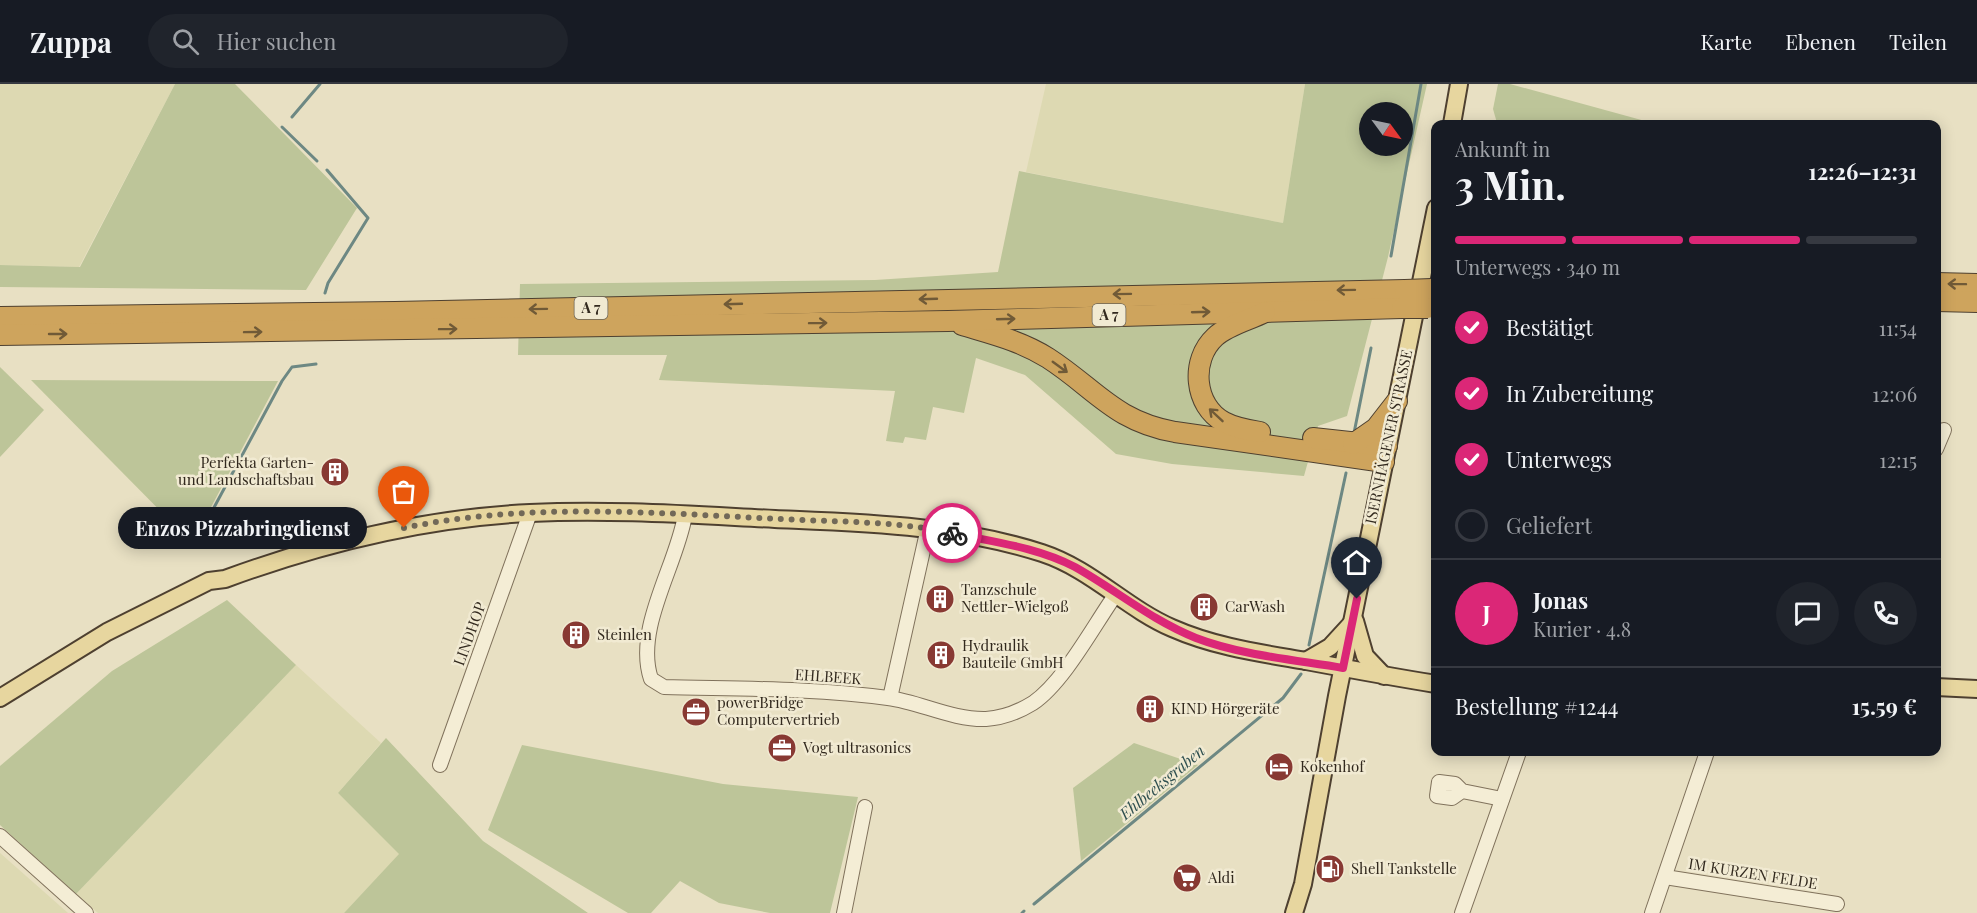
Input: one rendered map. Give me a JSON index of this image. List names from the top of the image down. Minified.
{"streets":{"highway":["A 7"],"main road":["ISERNHÄGENER STRASSE"],"street":["LINDHOP","EHLBEEK","IM KURZEN FELDE"]},"water":["Ehlbeeksgraben"],"places":{"building":["Perfekta Garten- und Landschaftsbau","Tanzschule Nettler-Wielgoß","CarWash","Steinlen","Hydraulik Bauteile GmbH","KIND Hörgeräte"],"other":["Enzos Pizzabringdienst"],"office":["powerBridge Computervertrieb","Vogt ultrasonics"],"hotel":["Kokenhof"],"fuel station":["Shell Tankstelle"],"supermarket":["Aldi"]},"north":"bottom right","page":{"header":"Zuppa","search":"Hier suchen","nav":["Karte","Ebenen","Teilen"],"heading":["3 Min.","Ankunft in","12:26–12:31"],"panel":["Jonas","Kurier · 4.8","Bestellung #1244","15.59 €"],"bar":"Unterwegs · 340 m","list":[["Bestätigt","11:54"],["In Zubereitung","12:06"],["Unterwegs","12:15"],"Geliefert"],"bubble":"Enzos Pizzabringdienst","round":"J"}}
